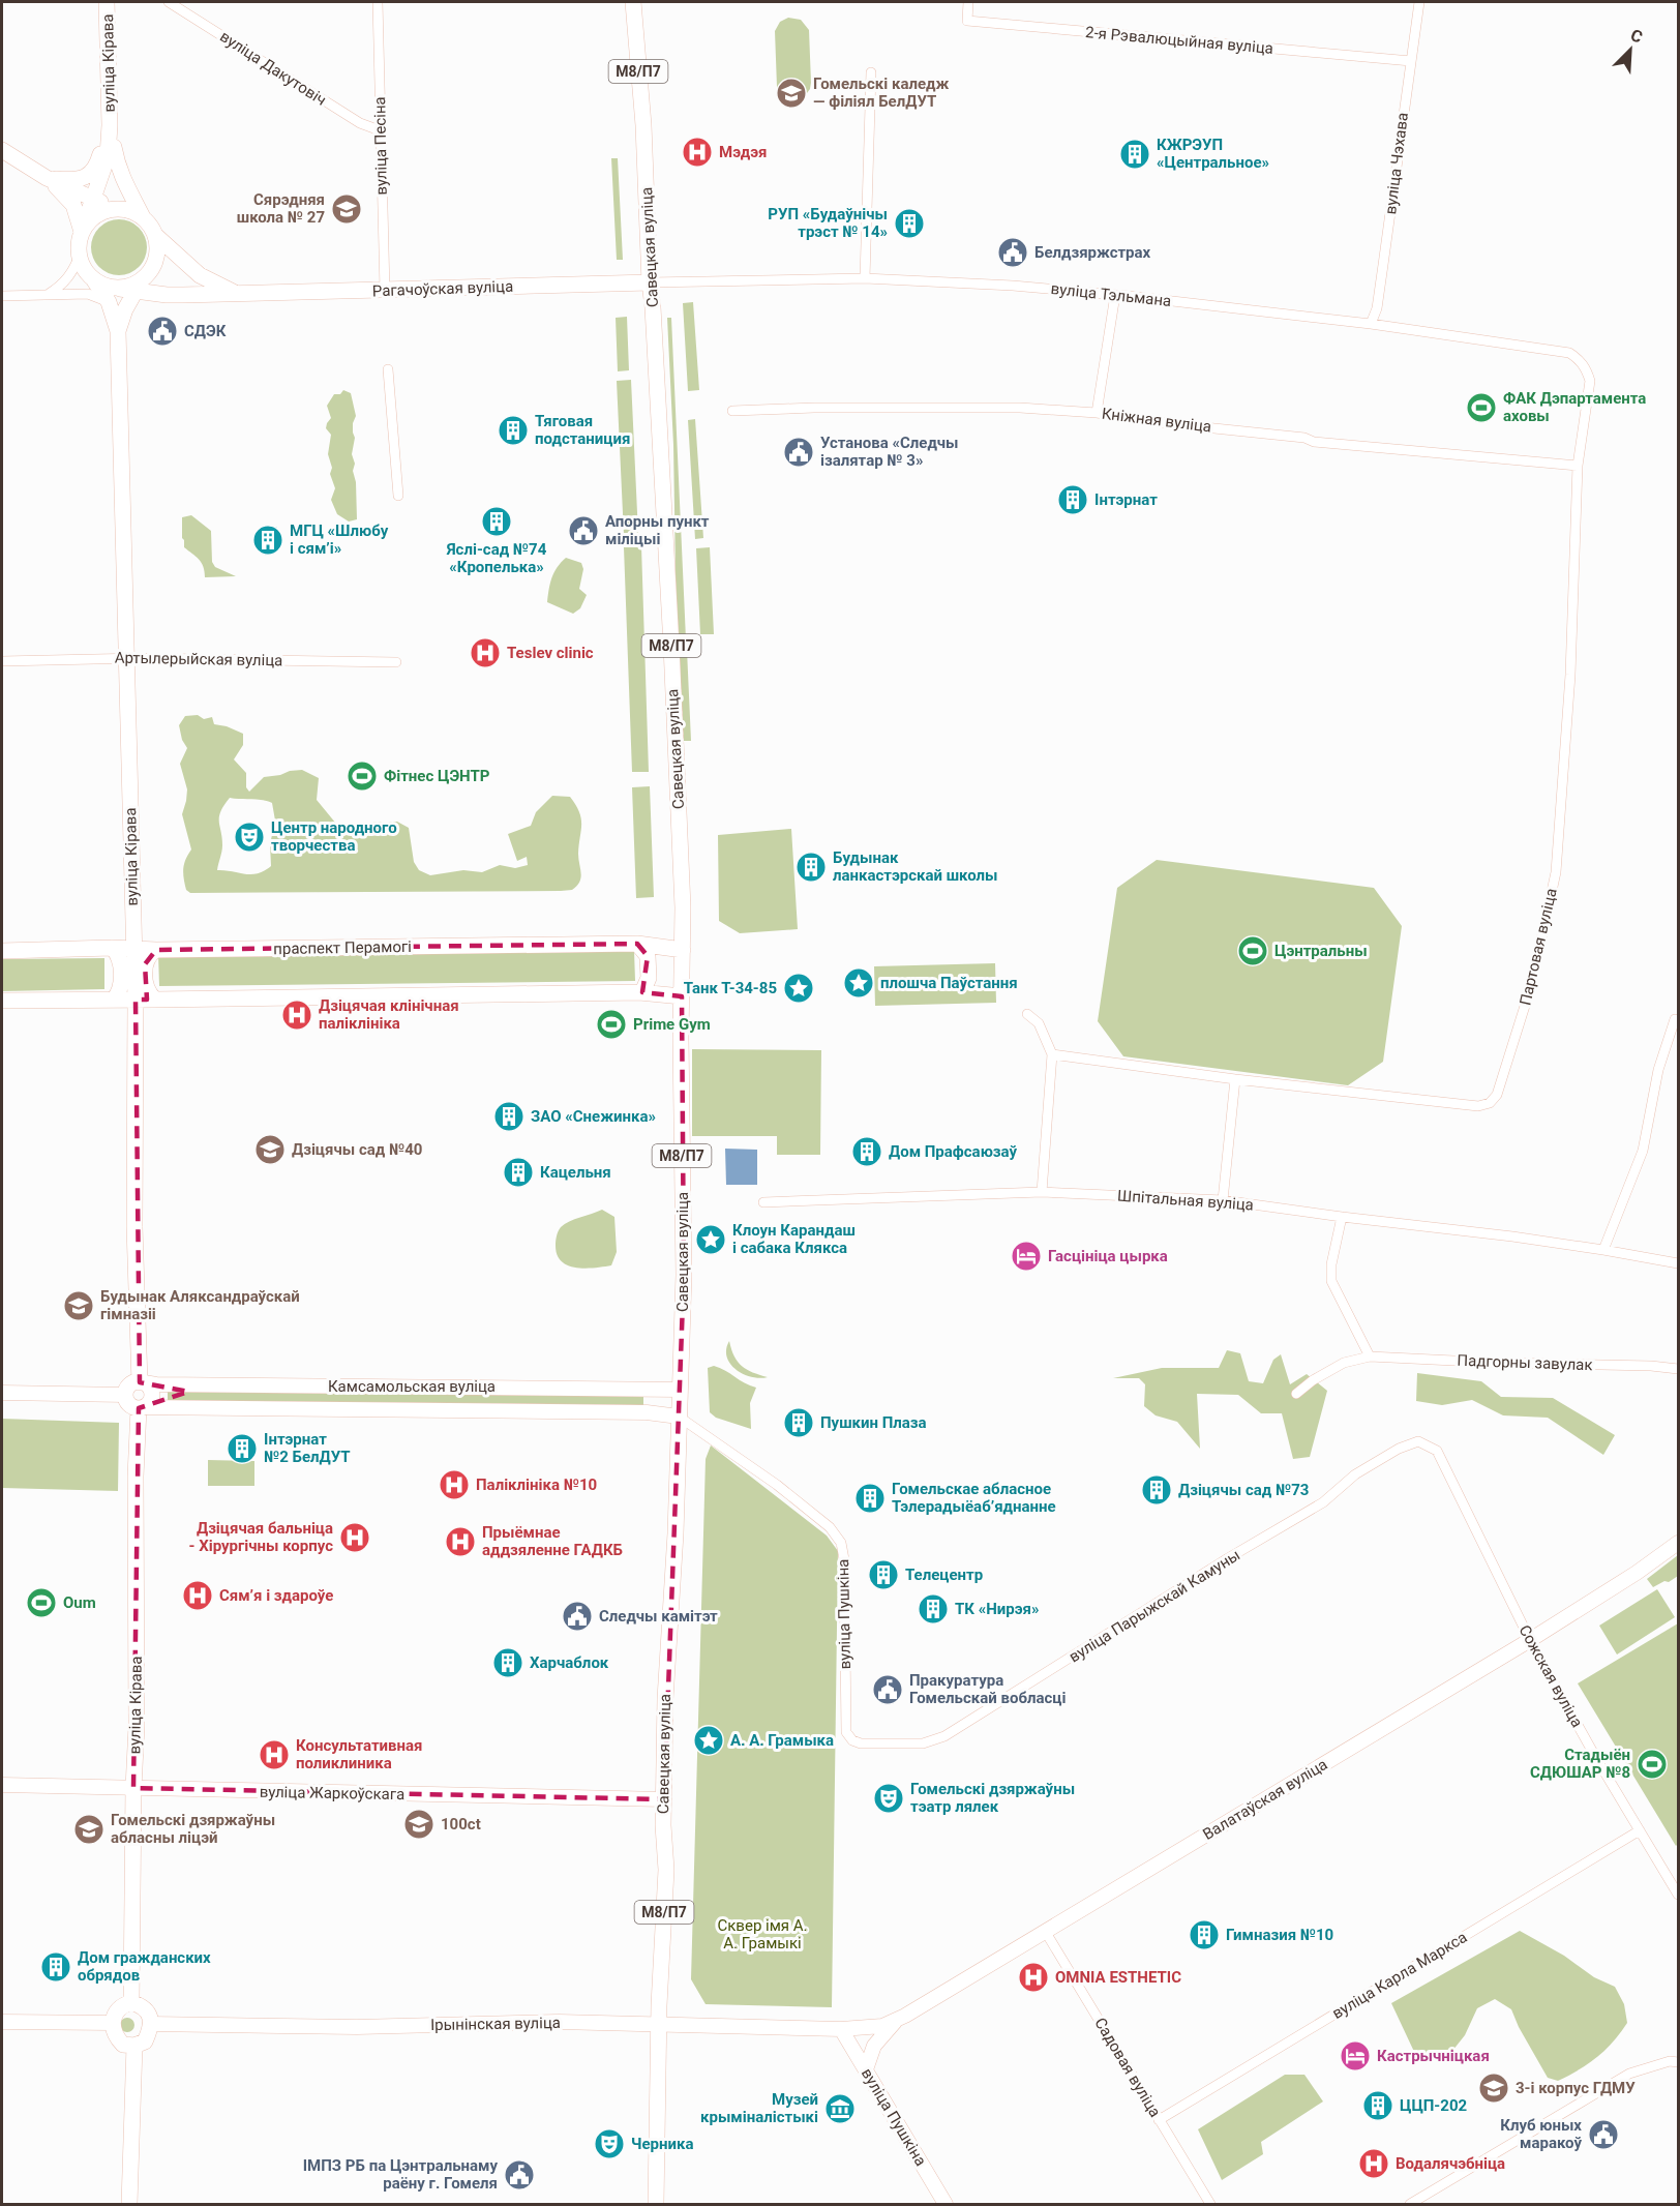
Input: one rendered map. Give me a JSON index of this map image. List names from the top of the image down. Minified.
{"streets":{"main road":["вуліца Кірава","М8/П7","Савецкая вуліца","Рагачоўская вуліца","праспект Перамогі"],"street":["2-я Рэвалюцыйная вуліца","вуліца Дакутовіч","вуліца Песіна","вуліца Чэхава","вуліца Тэльмана","Кніжная вуліца","Артылерыйская вуліца","Партовая вуліца","Шпітальная вуліца","Падгорны завулак","Камсамольская вуліца","вуліца Парыжскай Камуны","вуліца Пушкіна","Сожская вуліца","вуліца Жаркоўскага","Валатаўская вуліца","вуліца Карла Маркса","Ірынінская вуліца","Садовая вуліца"]},"crossings":[["2-я Рэвалюцыйная вуліца","вуліца Чэхава"],["вуліца Кірава","Рагачоўская вуліца"],["вуліца Кірава","Артылерыйская вуліца"],["вуліца Кірава","праспект Перамогі"],["вуліца Кірава","Камсамольская вуліца"],["вуліца Кірава","вуліца Жаркоўскага"],["вуліца Кірава","Ірынінская вуліца"],["вуліца Дакутовіч","вуліца Песіна"],["вуліца Песіна","Рагачоўская вуліца"],["вуліца Чэхава","вуліца Тэльмана"],["Савецкая вуліца","Рагачоўская вуліца"],["Савецкая вуліца","вуліца Тэльмана"],["Савецкая вуліца","праспект Перамогі"],["Савецкая вуліца","Камсамольская вуліца"],["Савецкая вуліца","вуліца Пушкіна"],["Савецкая вуліца","вуліца Жаркоўскага"],["Савецкая вуліца","Ірынінская вуліца"],["Рагачоўская вуліца","вуліца Тэльмана"],["вуліца Тэльмана","Партовая вуліца"],["Кніжная вуліца","Партовая вуліца"],["Камсамольская вуліца","вуліца Пушкіна"],["вуліца Парыжскай Камуны","вуліца Пушкіна"],["вуліца Парыжскай Камуны","Сожская вуліца"],["вуліца Пушкіна","Валатаўская вуліца"],["вуліца Пушкіна","Ірынінская вуліца"],["Сожская вуліца","Валатаўская вуліца"],["Сожская вуліца","вуліца Карла Маркса"],["Валатаўская вуліца","Ірынінская вуліца"],["Валатаўская вуліца","Садовая вуліца"],["вуліца Карла Маркса","Садовая вуліца"]],"parks":["Сквер імя А. А. Грамыкі"],"places":{"school or university":["Гомельскі каледж — філіял БелДУТ","Сярэдняя школа № 27","Дзіцячы сад №40","Будынак Аляксандраўскай гімназіі","100ct","Гомельскі дзяржаўны абласны ліцэй","3-і корпус ГДМУ"],"hospital":["Мэдэя","Teslev clinic","Дзіцячая клінічная паліклініка","Паліклініка №10","Дзіцячая бальніца - Хірургічны корпус","Прыёмнае аддзяленне ГАДКБ","Сямʼя і здароўе","Консультативная поликлиника","OMNIA ESTHETIC","Водалячэбніца"],"building":["КЖРЭУП «Центральное»","РУП «Будаўнічы трэст № 14»","Тяговая подстаниция","Інтэрнат","Яслі-сад №74 «Кропелька»","МГЦ «Шлюбу і сямʼі»","Будынак ланкастэрскай школы","ЗАО «Снежинка»","Дом Прафсаюзаў","Кацельня","Пушкин Плаза","Інтэрнат №2 БелДУТ","Дзіцячы сад №73","Гомельскае абласное Тэлерадыёабʼяднанне","Телецентр","ТК «Нирэя»","Харчаблок","Гимназия №10","Дом гражданских обрядов","ЦЦП-202"],"public building":["Белдзяржстрах","СДЭК","Установа «Следчы ізалятар № 3»","Апорны пункт міліцыі","Следчы камітэт","Пракуратура Гомельскай вобласці","Клуб юных маракоў","ІМПЗ РБ па Цэнтральнаму раёну г. Гомеля"],"sports":["ФАК Дэпартамента аховы","Фітнес ЦЭНТР","Цэнтральны","Prime Gym","Oum","Стадыён СДЮШАР №8"],"theatre":["Центр народного творчества","Гомельскі дзяржаўны тэатр лялек","Черника"],"place":["плошча Паўстання","Танк Т-34-85","Клоун Карандаш і сабака Клякса","А. А. Грамыка"],"hotel":["Гасцініца цырка","Кастрычніцкая"],"museum":["Музей крыміналістыкі"]},"north":"top right"}
